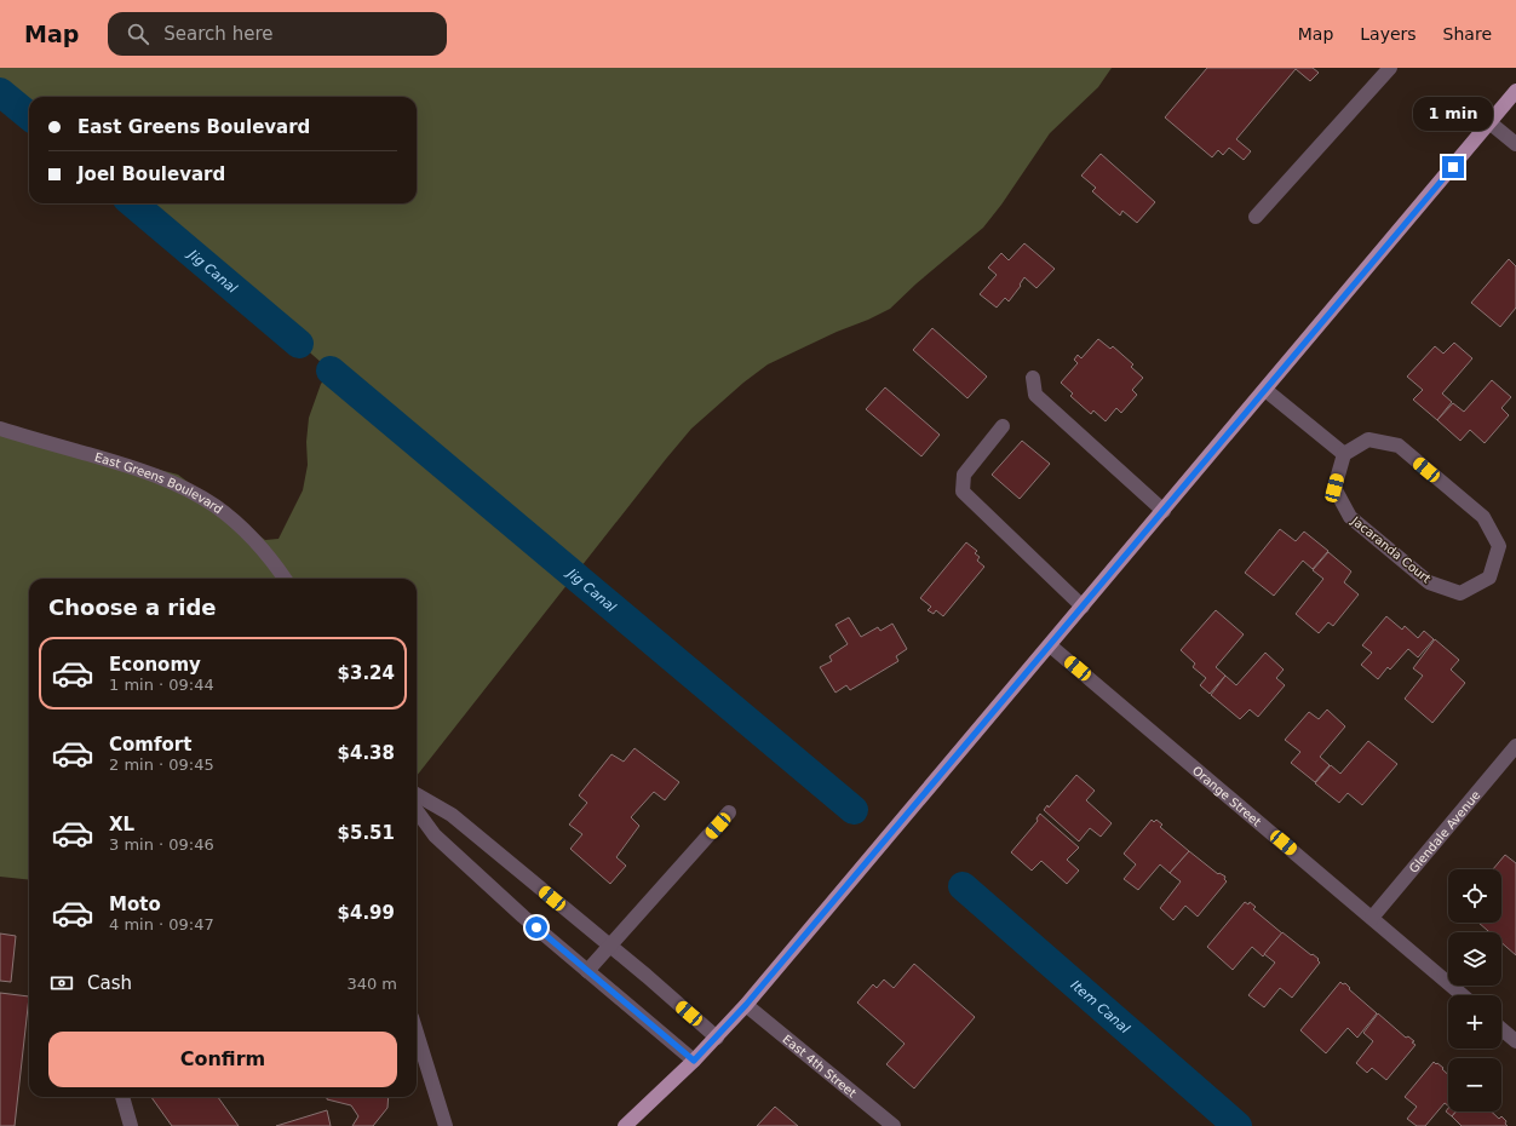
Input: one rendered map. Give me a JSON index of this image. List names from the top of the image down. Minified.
{"streets":{"street":["East Greens Boulevard","Jacaranda Court","Orange Street","Glendale Avenue","East 4th Street"]},"crossings":[["Orange Street","Glendale Avenue"]],"water":["Jig Canal","Item Canal"],"page":{"header":"Map","search":"Search here","nav":["Map","Layers","Share"],"bubble":"1 min","banner":["East Greens Boulevard","Joel Boulevard"],"heading":"Choose a ride","list":[{"name":"Economy","note":"1 min · 09:44","value":"$3.24"},{"name":"Comfort","note":"2 min · 09:45","value":"$4.38"},{"name":"XL","note":"3 min · 09:46","value":"$5.51"},{"name":"Moto","note":"4 min · 09:47","value":"$4.99"}],"map_buttons":["+","−"],"pay":["Cash","340 m"],"buttons":"Confirm"}}
